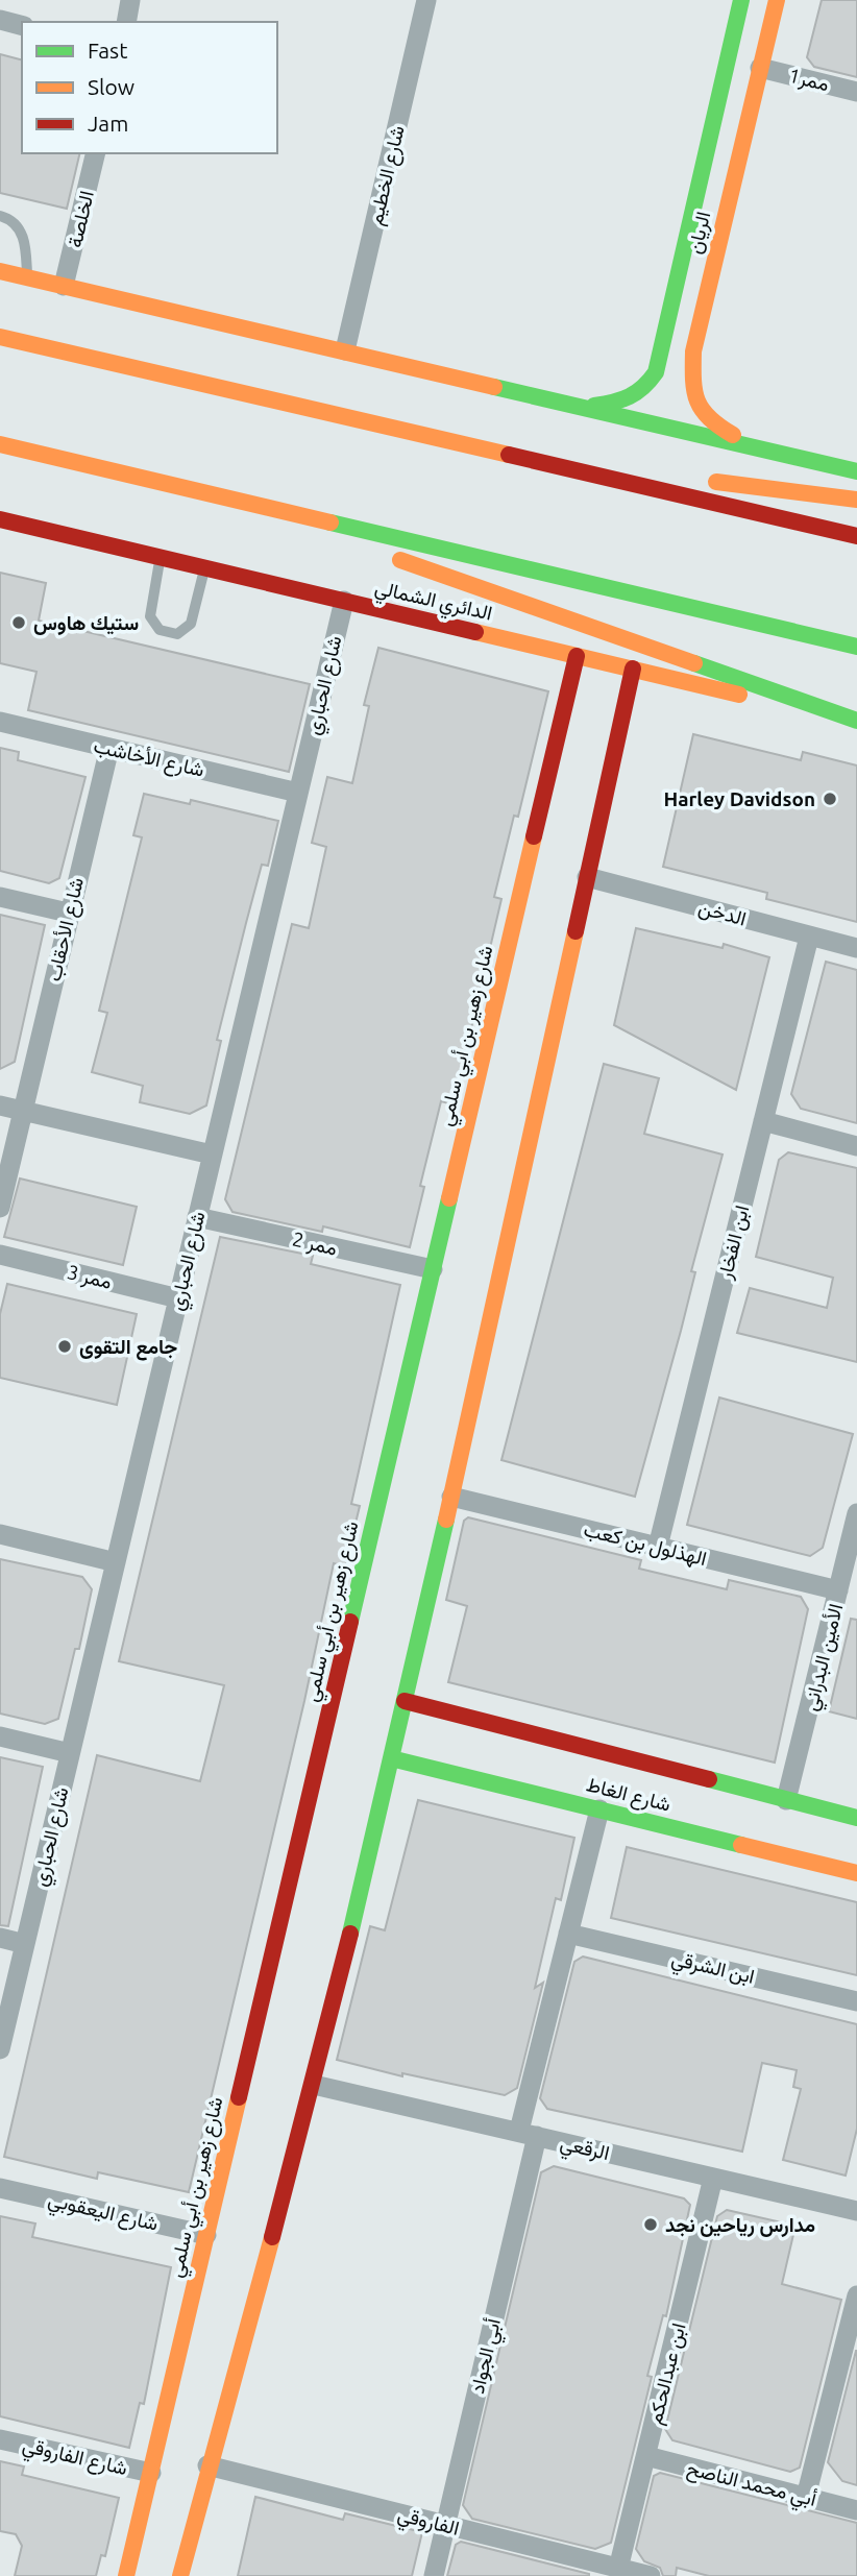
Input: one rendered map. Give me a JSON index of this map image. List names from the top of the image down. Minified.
{"streets":{"main road":["الريان","الدائري الشمالي","شارع زهير بن أبي سلمي","شارع الغاط"],"street":["ممر1","شارع الخطيم","الخلصة","شارع الحباري","شارع الأخاشب","الدخن","شارع الأحقاب","ابن الفخار","ممر 2","ممر 3","الهذلول بن كعب","الأمين البدراني","ابن الشرقي","الرقعي","شارع اليعقوبي","أبي الجواد","ابن عبدالحكم","شارع الفاروقي","أبي محمد الناصح","الفاروقي"]},"crossings":[["ممر1","الريان"],["الدائري الشمالي","شارع الحباري"],["الدائري الشمالي","شارع زهير بن أبي سلمي"],["شارع الحباري","شارع الأخاشب"],["شارع الحباري","ممر 2"],["شارع الحباري","ممر 3"],["شارع الأخاشب","شارع الأحقاب"],["الدخن","ابن الفخار"],["شارع زهير بن أبي سلمي","ممر 2"],["شارع زهير بن أبي سلمي","شارع اليعقوبي"],["شارع زهير بن أبي سلمي","شارع الفاروقي"],["ابن الفخار","الهذلول بن كعب"],["الهذلول بن كعب","الأمين البدراني"],["الأمين البدراني","شارع الغاط"],["شارع الغاط","أبي الجواد"],["ابن الشرقي","أبي الجواد"],["الرقعي","أبي الجواد"],["الرقعي","ابن عبدالحكم"],["أبي الجواد","الفاروقي"],["ابن عبدالحكم","أبي محمد الناصح"],["ابن عبدالحكم","الفاروقي"]],"places":["ستيك هاوس","Harley Davidson","جامع التقوى","مدارس رياحين نجد"],"legend":["Fast","Slow","Jam"]}
